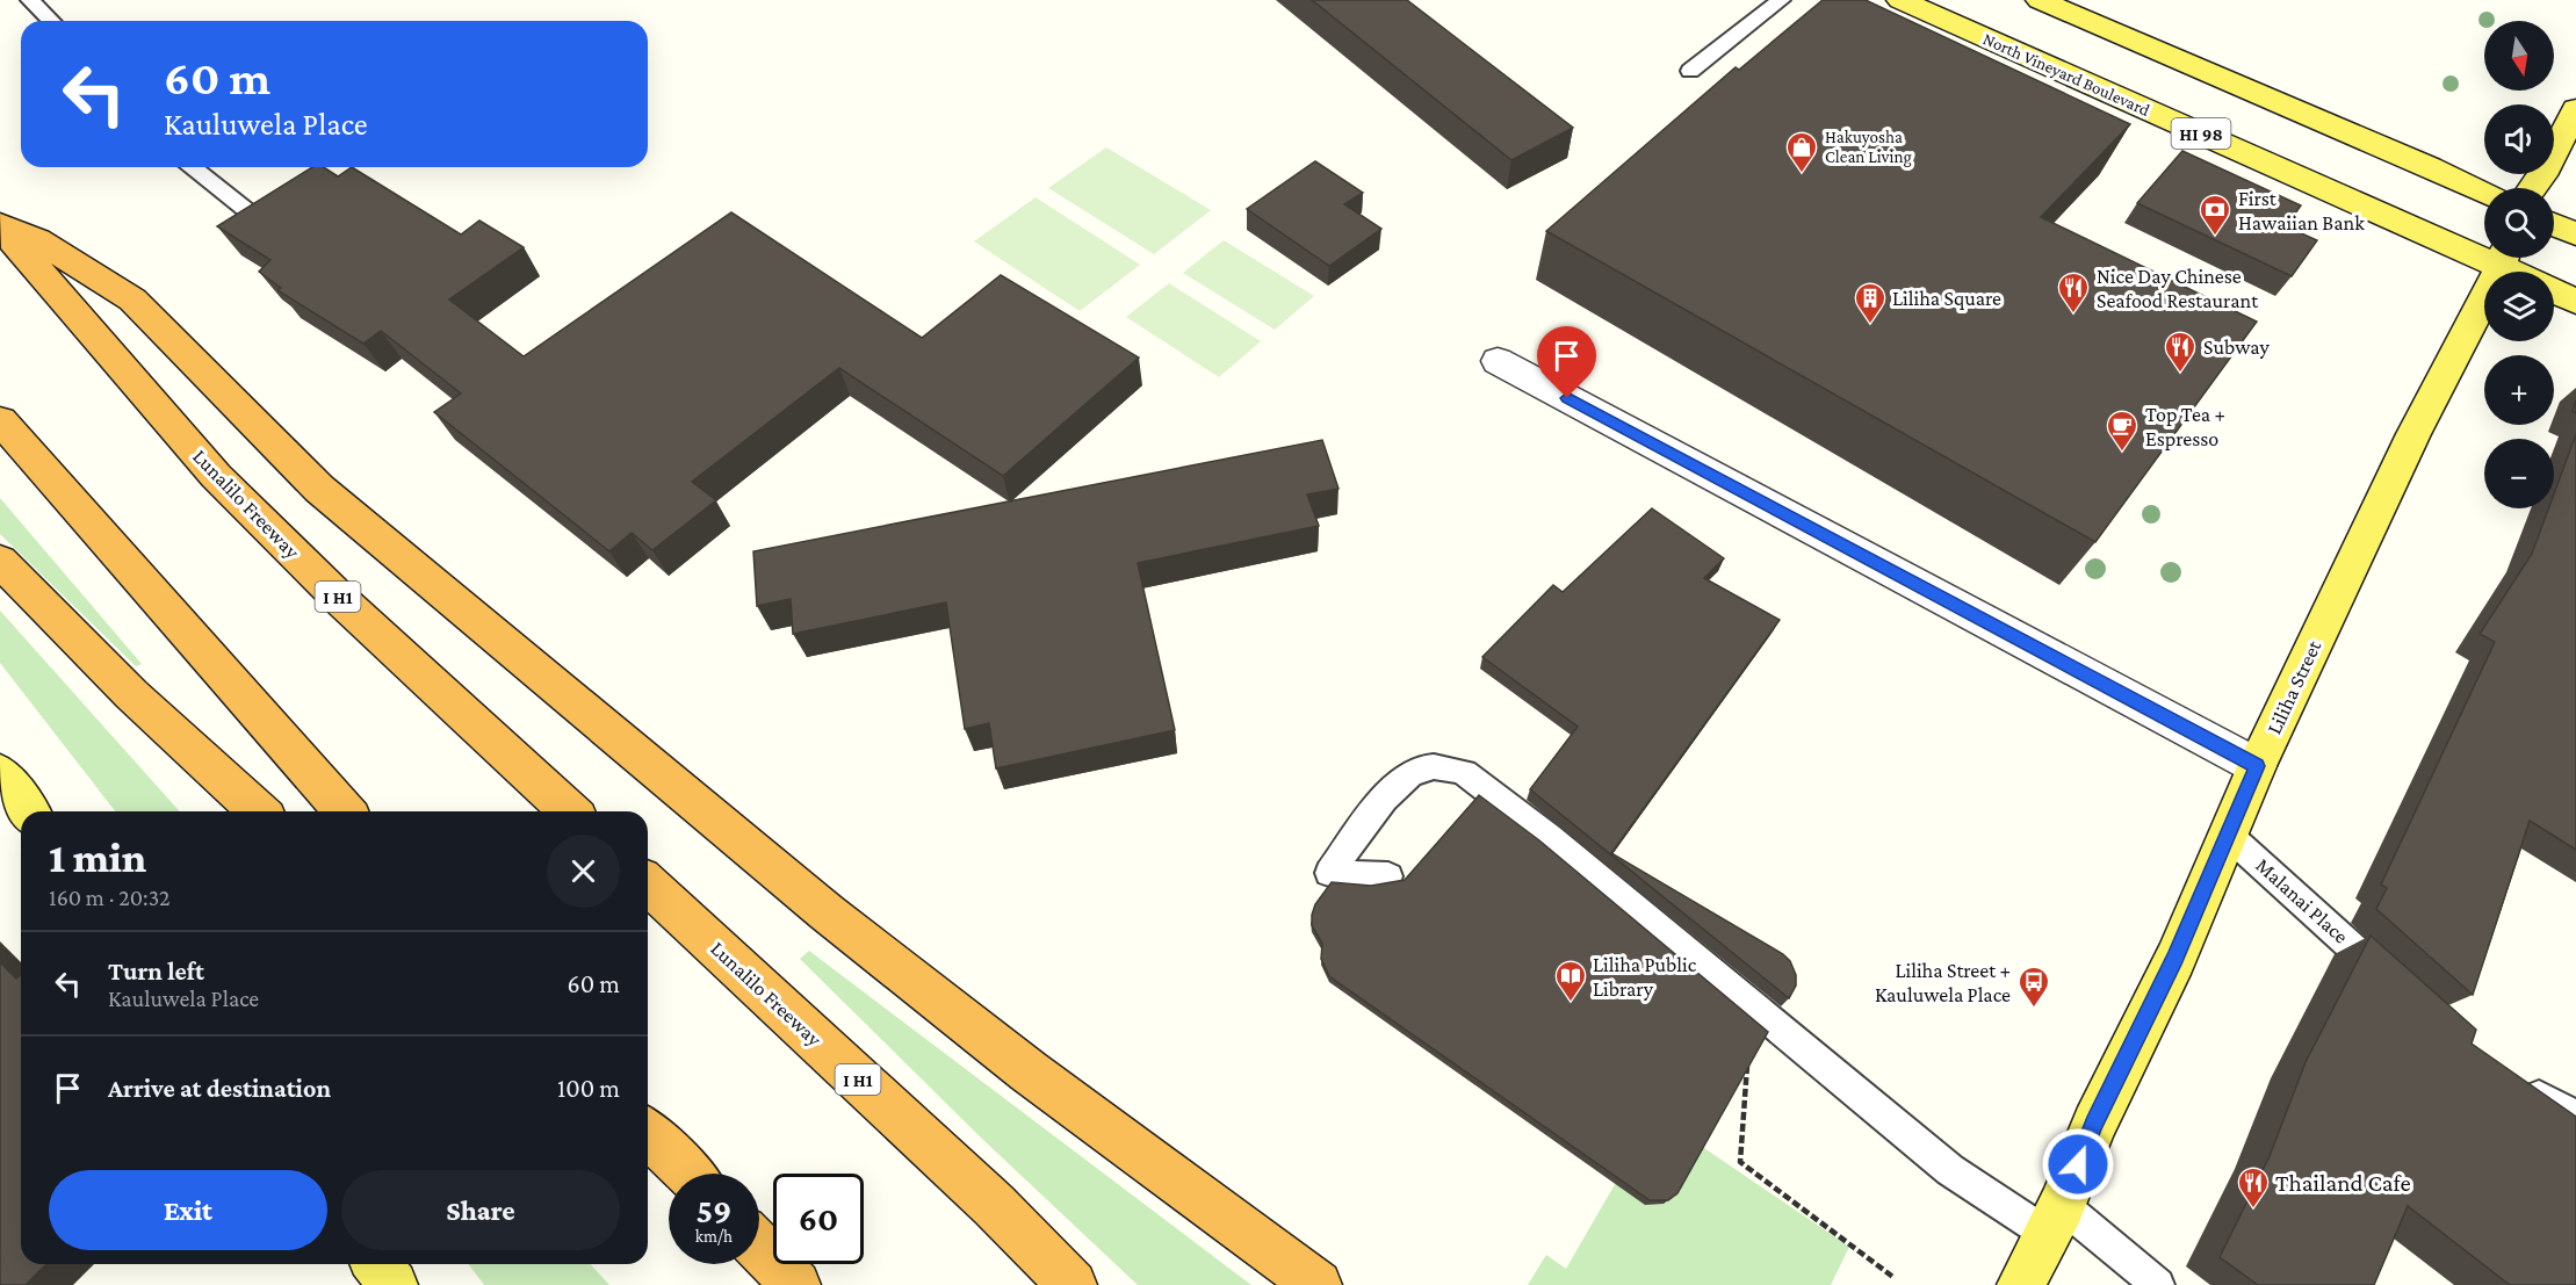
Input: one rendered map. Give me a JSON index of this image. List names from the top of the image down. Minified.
{"streets":{"highway":["Lunalilo Freeway","I H1"],"main road":["North Vineyard Boulevard","HI 98","Liliha Street"],"lane":["Malanai Place"]},"crossings":[["Liliha Street","Malanai Place"]],"places":{"shop":["Hakuyosha Clean Living"],"bank":["First Hawaiian Bank"],"restaurant":["Nice Day Chinese Seafood Restaurant","Subway","Thailand Cafe"],"building":["Liliha Square"],"cafe":["Top Tea + Espresso"],"library":["Liliha Public Library"],"bus stop":["Liliha Street + Kauluwela Place"]},"north":"bottom","page":{"map_buttons":["+","−"],"turn":["60 m","Kauluwela Place"],"heading":["1 min","160 m · 20:32"],"list":[{"name":"Turn left","note":"Kauluwela Place","value":"60 m"},{"name":"Arrive at destination","value":"100 m"}],"buttons":["Exit","Share"],"speed":"59 km/h","limit":"60"}}
